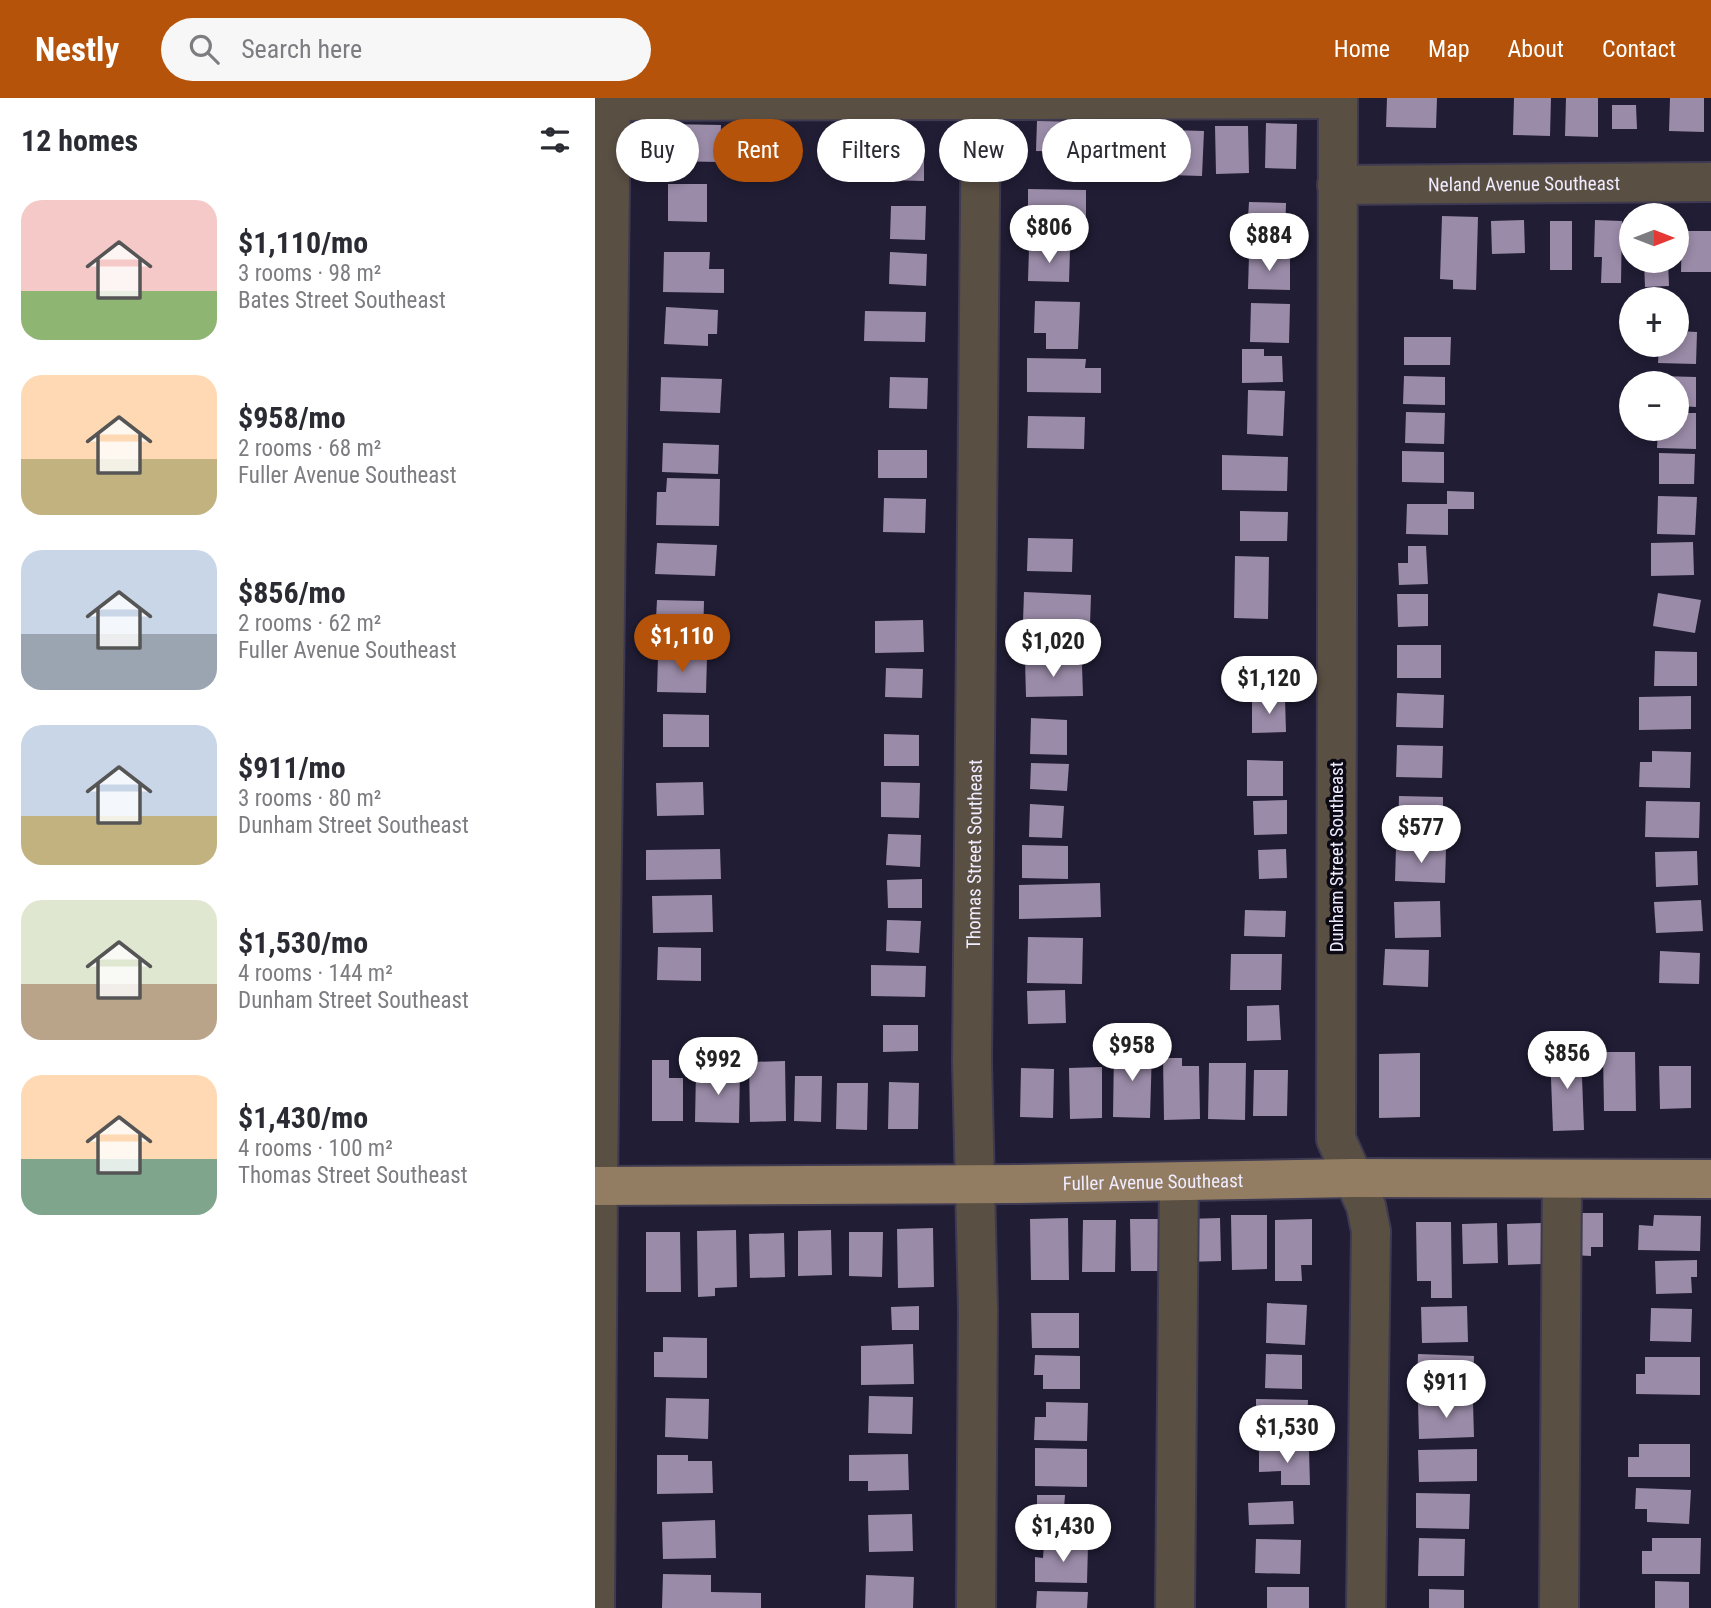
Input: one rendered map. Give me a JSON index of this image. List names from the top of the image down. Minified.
{"streets":{"main road":["Fuller Avenue Southeast"],"street":["Neland Avenue Southeast","Thomas Street Southeast","Dunham Street Southeast"]},"crossings":[["Neland Avenue Southeast","Dunham Street Southeast"],["Thomas Street Southeast","Fuller Avenue Southeast"],["Dunham Street Southeast","Fuller Avenue Southeast"]],"north":"right","page":{"header":"Nestly","search":"Search here","nav":["Home","Map","About","Contact"],"heading":"12 homes","chip":["Buy","Rent","Filters","New","Apartment"],"list":[{"name":"$1,110/mo","note":"3 rooms · 98 m² · Bates Street Southeast"},{"name":"$958/mo","note":"2 rooms · 68 m² · Fuller Avenue Southeast"},{"name":"$856/mo","note":"2 rooms · 62 m² · Fuller Avenue Southeast"},{"name":"$911/mo","note":"3 rooms · 80 m² · Dunham Street Southeast"},{"name":"$1,530/mo","note":"4 rooms · 144 m² · Dunham Street Southeast"},{"name":"$1,430/mo","note":"4 rooms · 100 m² · Thomas Street Southeast"}],"map_buttons":["+","−"],"price":["$806","$884","$1,110","$1,020","$1,120","$577","$958","$856","$992","$911","$1,530","$1,430"]}}
